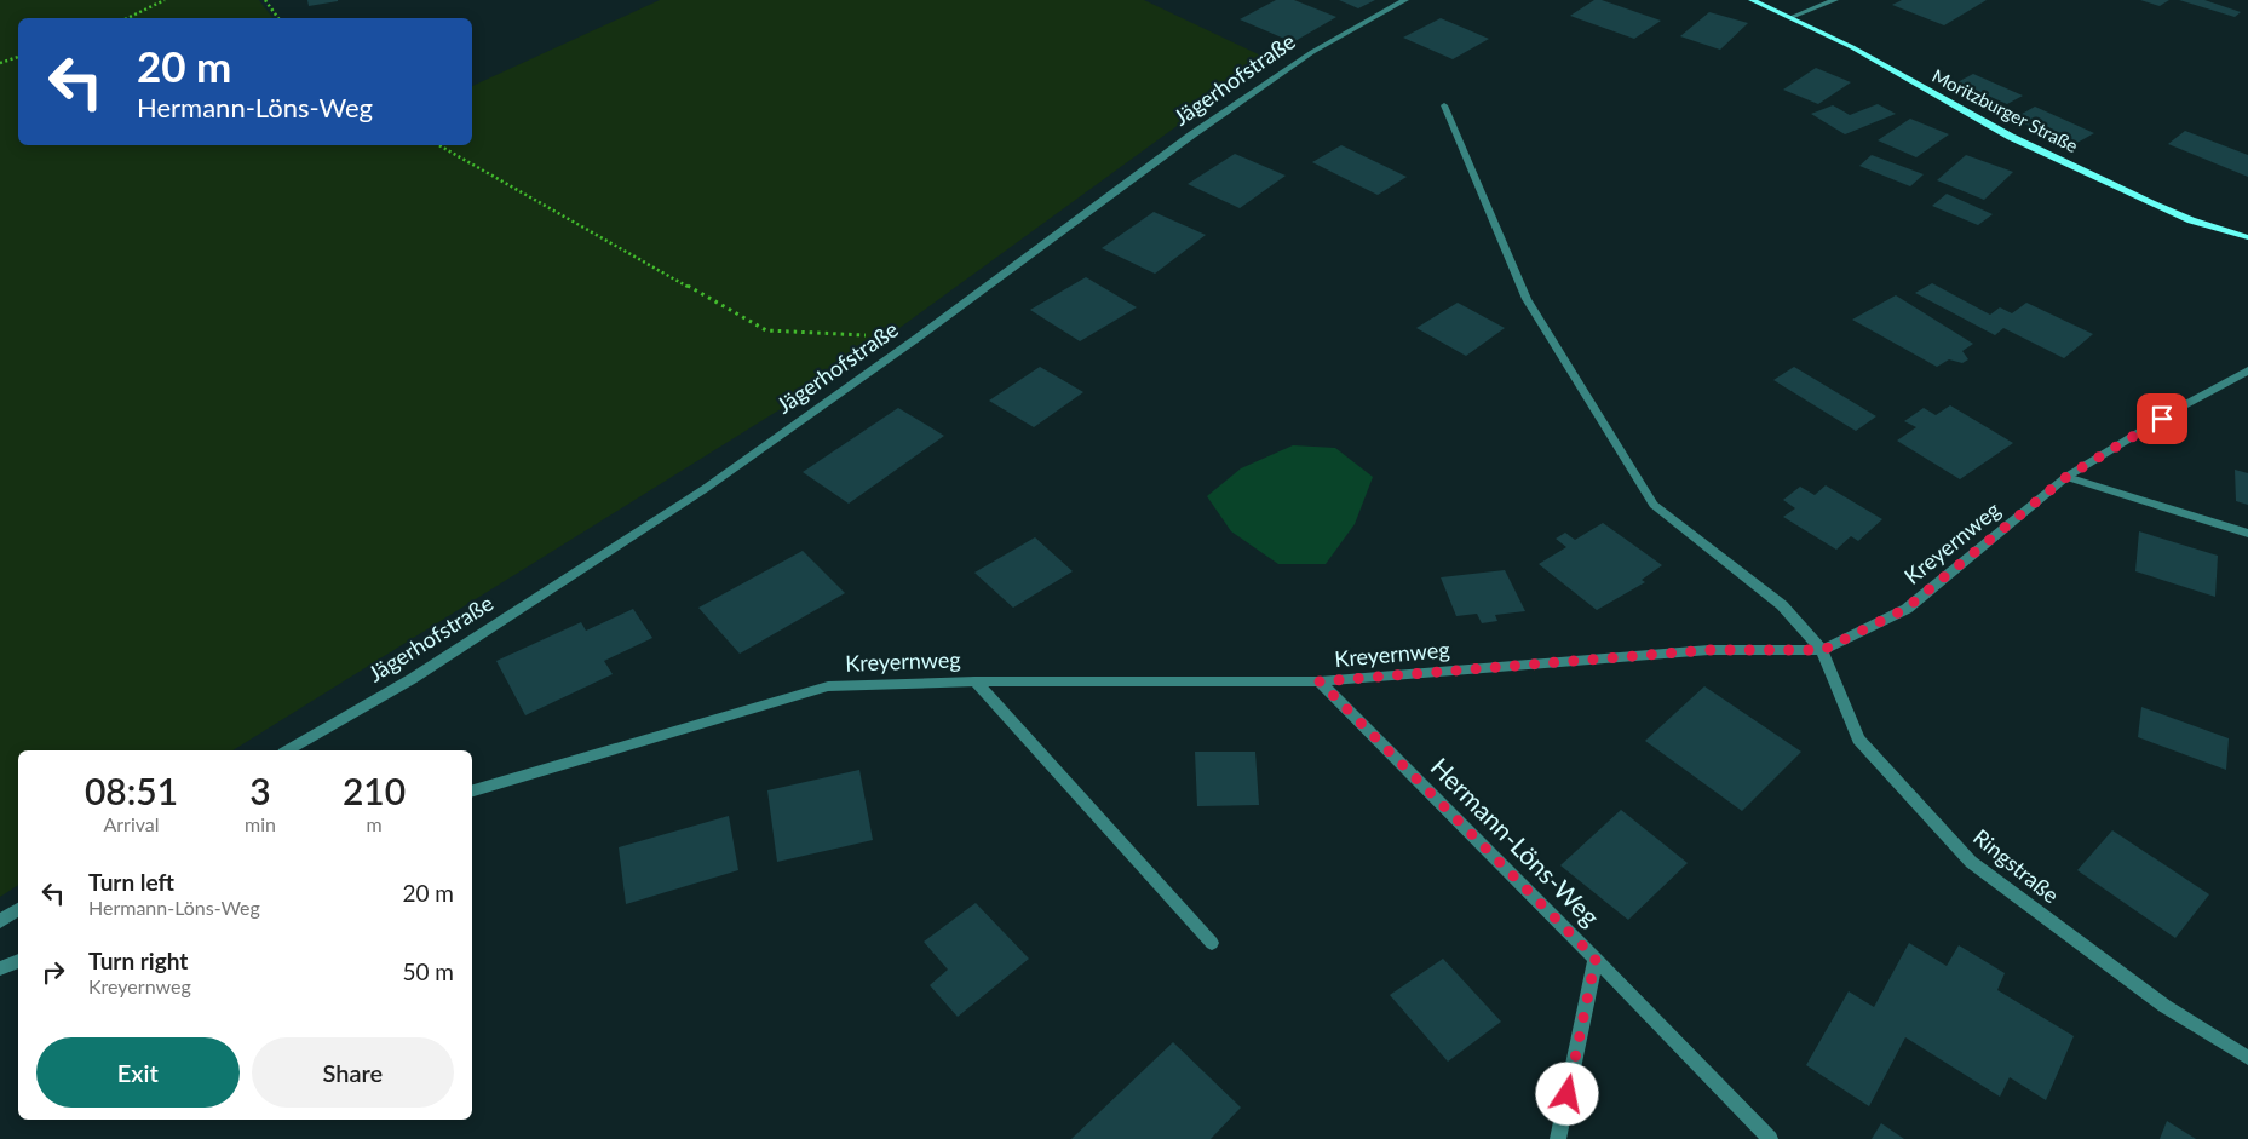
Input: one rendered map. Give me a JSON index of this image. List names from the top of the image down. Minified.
{"streets":{"street":["Jägerhofstraße","Moritzburger Straße","Kreyernweg","Hermann-Löns-Weg","Ringstraße"]},"crossings":[["Kreyernweg","Hermann-Löns-Weg"],["Kreyernweg","Ringstraße"]],"page":{"turn":["20 m","Hermann-Löns-Weg"],"eta":["08:51","Arrival","3","min","210","m"],"list":[{"name":"Turn left","note":"Hermann-Löns-Weg","value":"20 m"},{"name":"Turn right","note":"Kreyernweg","value":"50 m"}],"buttons":["Exit","Share"]}}
